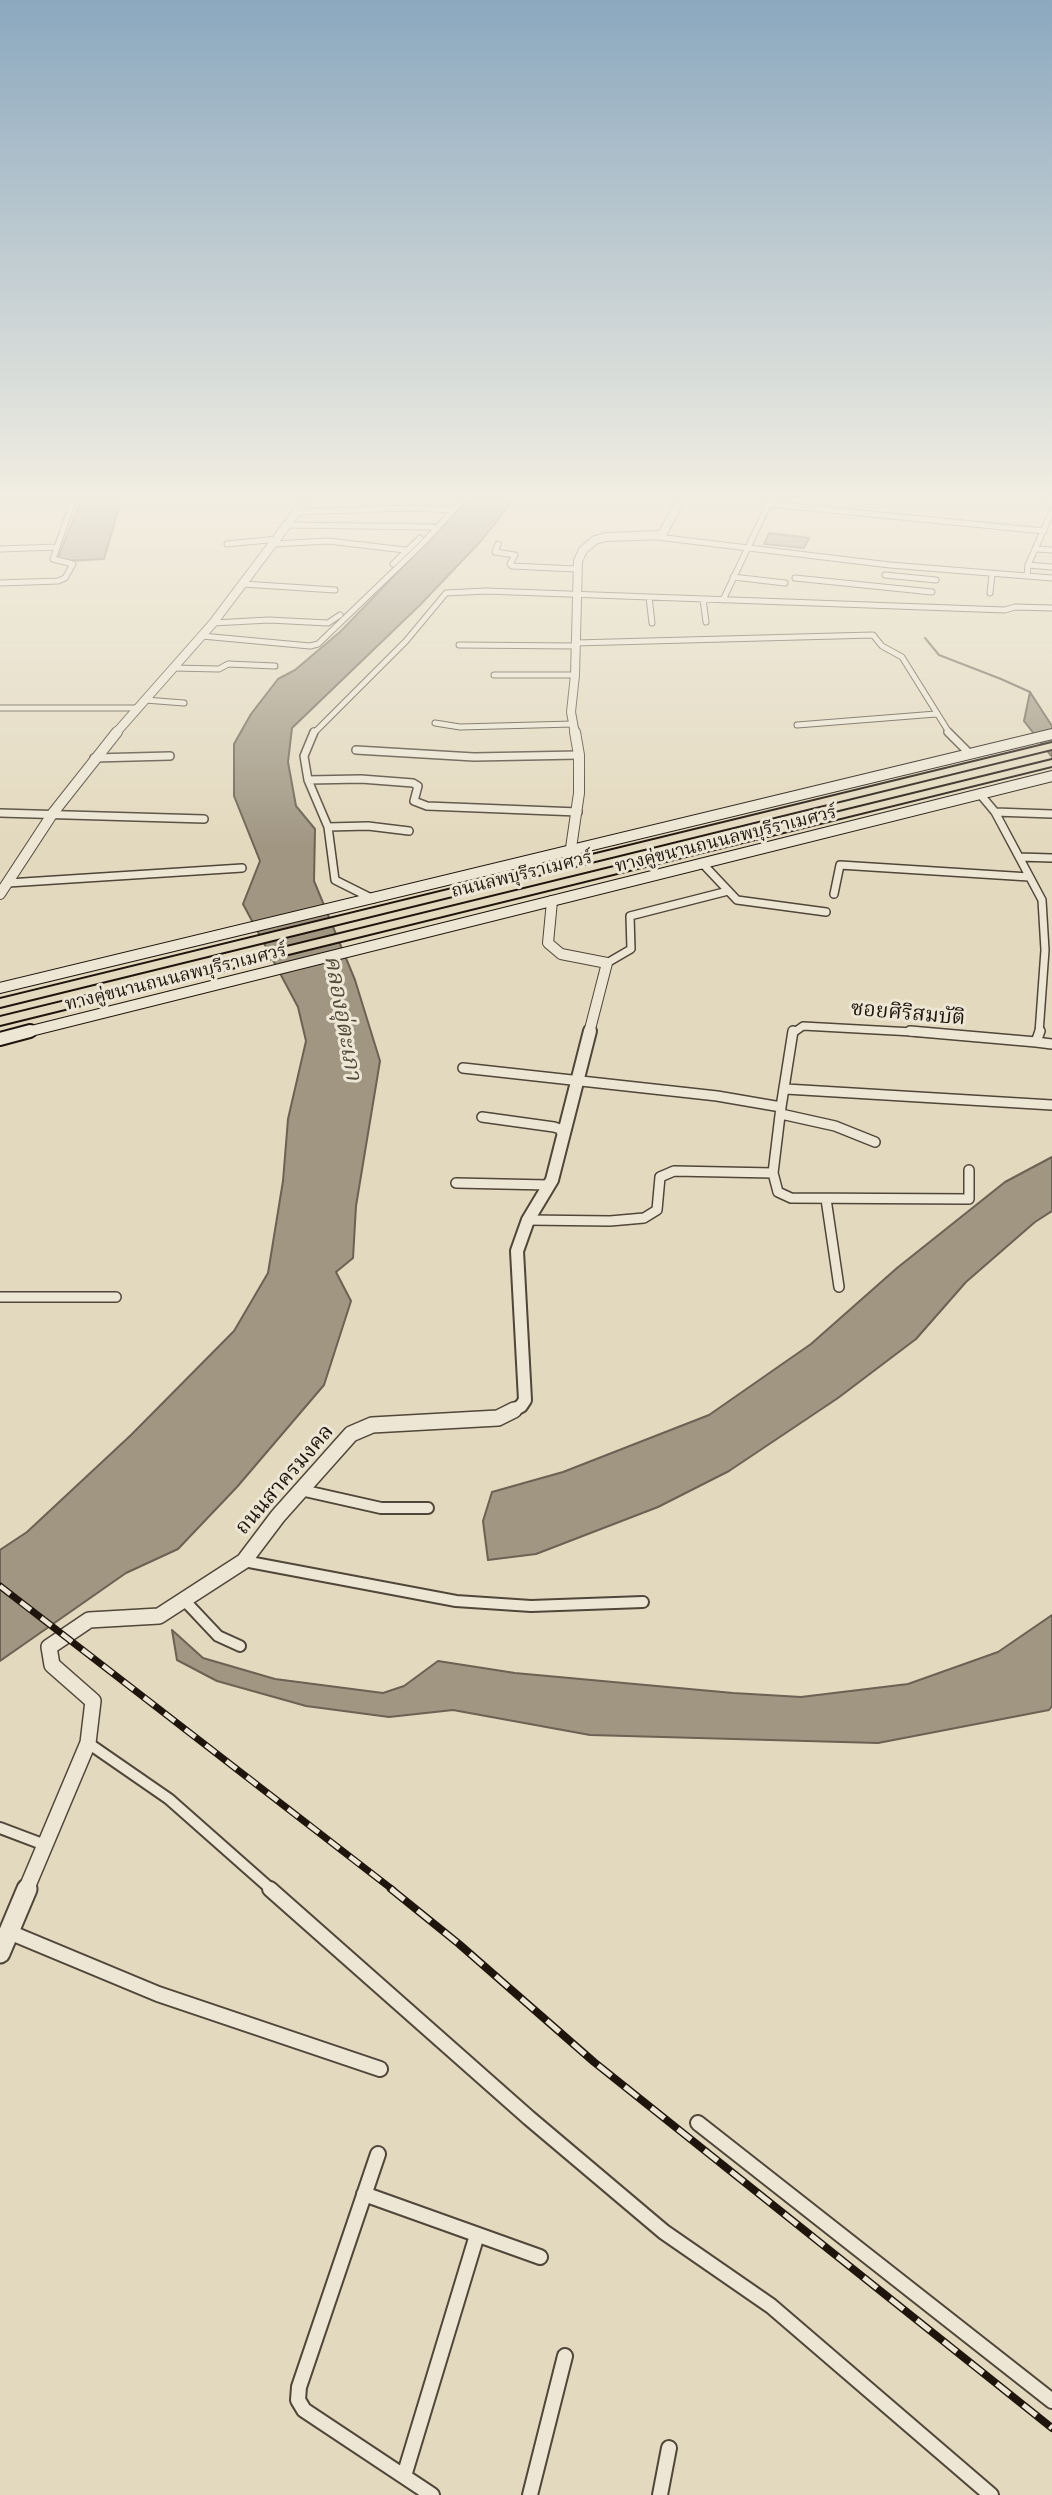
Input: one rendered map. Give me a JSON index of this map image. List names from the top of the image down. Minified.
{"streets":{"main road":["ทางคู่ขนานถนนลพบุรีราเมศวร์","ถนนลพบุรีราเมศวร์","ถนนสาครมงคล"],"street":["ซอยศิริสมบัติ"]},"water":["คลองอุ่ตะเภา"]}
